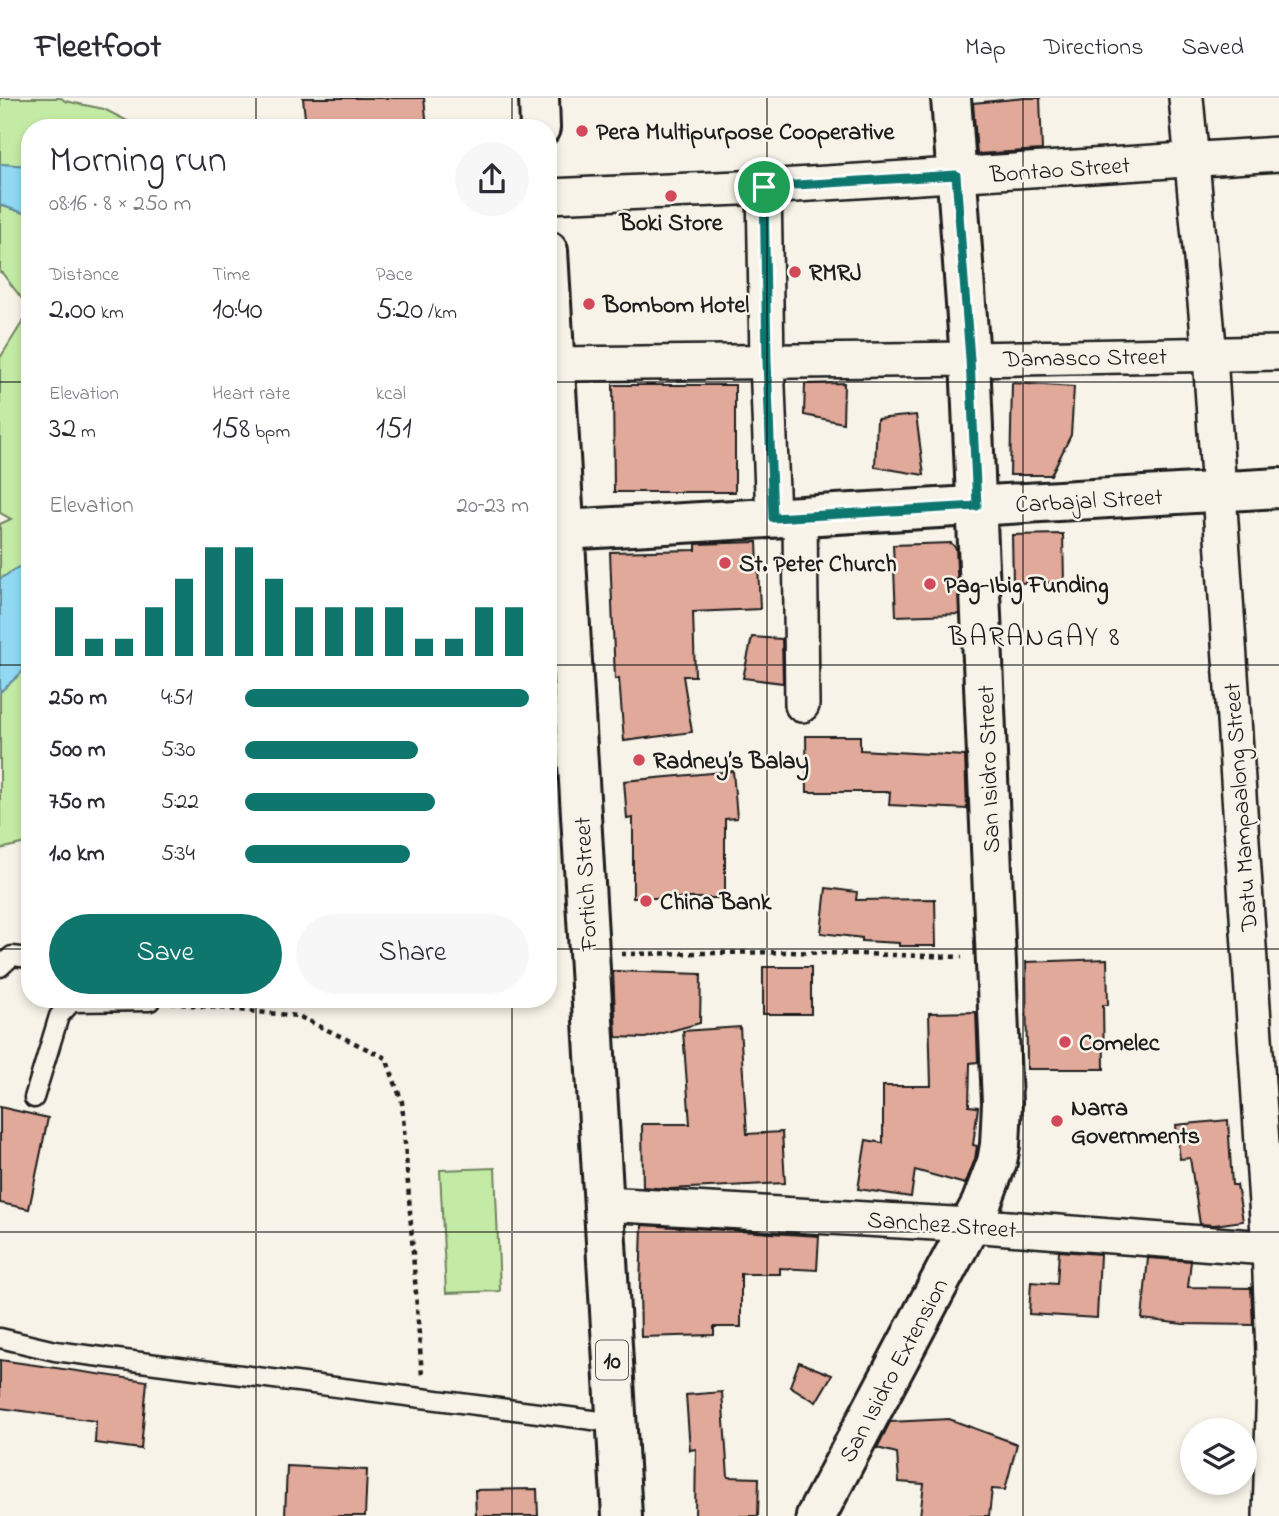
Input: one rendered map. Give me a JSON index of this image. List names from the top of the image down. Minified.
{"streets":{"main road":["Carbajal Street","San Isidro Street","Fortich Street","10","San Isidro Extension"],"street":["Bontao Street","Damasco Street","Datu Mampaalong Street","Sanchez Street"]},"crossings":[["Bontao Street","San Isidro Street"],["Bontao Street","Datu Mampaalong Street"],["Damasco Street","San Isidro Street"],["Damasco Street","Datu Mampaalong Street"],["Carbajal Street","San Isidro Street"],["Carbajal Street","Datu Mampaalong Street"],["Carbajal Street","Fortich Street"],["San Isidro Street","Sanchez Street"],["San Isidro Street","San Isidro Extension"],["Datu Mampaalong Street","Sanchez Street"],["Fortich Street","Sanchez Street"],["Sanchez Street","San Isidro Extension"]],"districts":["BARANGAY 8"],"places":["Pera Multipurpose Cooperative","Boki Store","RMRJ","Bombom Hotel","St. Peter Church","Pag-Ibig Funding","Radney’s Balay","China Bank","Comelec","Narra Governments"],"page":{"header":"Fleetfoot","nav":["Map","Directions","Saved"],"heading":["Morning run","08:16 · 8 × 250 m"],"stats":[["Distance","2.00 km"],["Time","10:40"],["Pace","5:20 /km"],["Elevation","32 m"],["Heart rate","158 bpm"],["kcal","151"]],"chart":["Elevation","20–23 m"],"list":[{"name":"250 m","note":"4:51"},{"name":"500 m","note":"5:30"},{"name":"750 m","note":"5:22"},{"name":"1.0 km","note":"5:34"}],"buttons":["Save","Share"]}}
